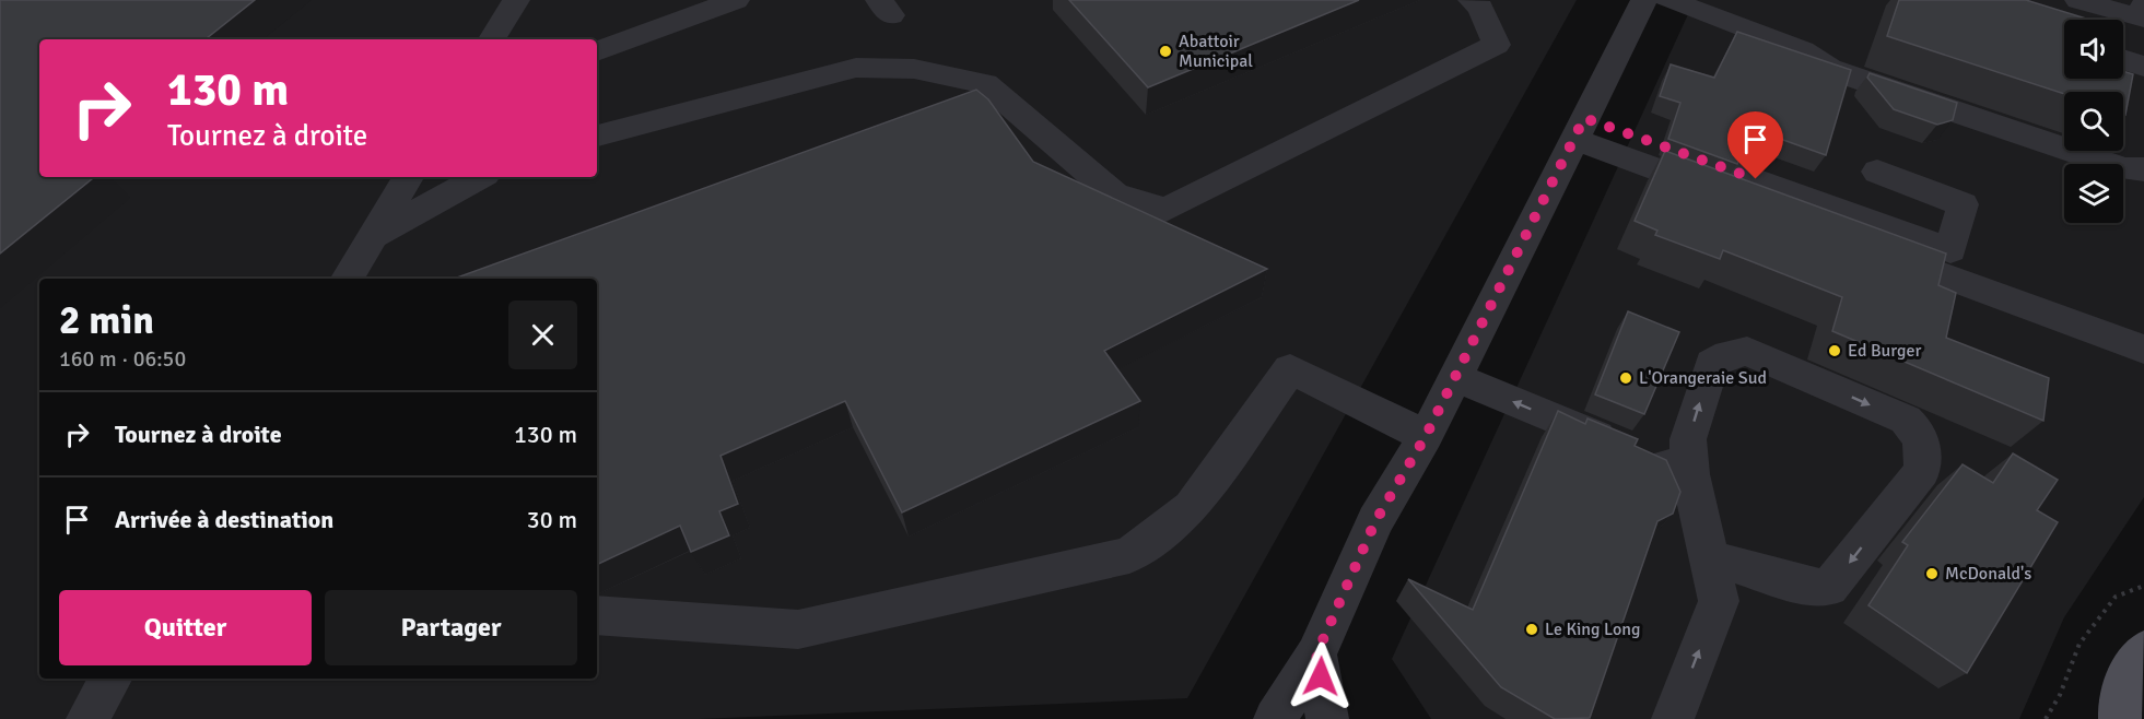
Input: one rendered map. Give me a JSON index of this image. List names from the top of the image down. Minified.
{"places":["Abattoir Municipal","Ed Burger","L'Orangeraie Sud","McDonald's","Le King Long"],"page":{"turn":["130 m","Tournez à droite"],"heading":["2 min","160 m · 06:50"],"list":[{"name":"Tournez à droite","value":"130 m"},{"name":"Arrivée à destination","value":"30 m"}],"buttons":["Quitter","Partager"]}}
